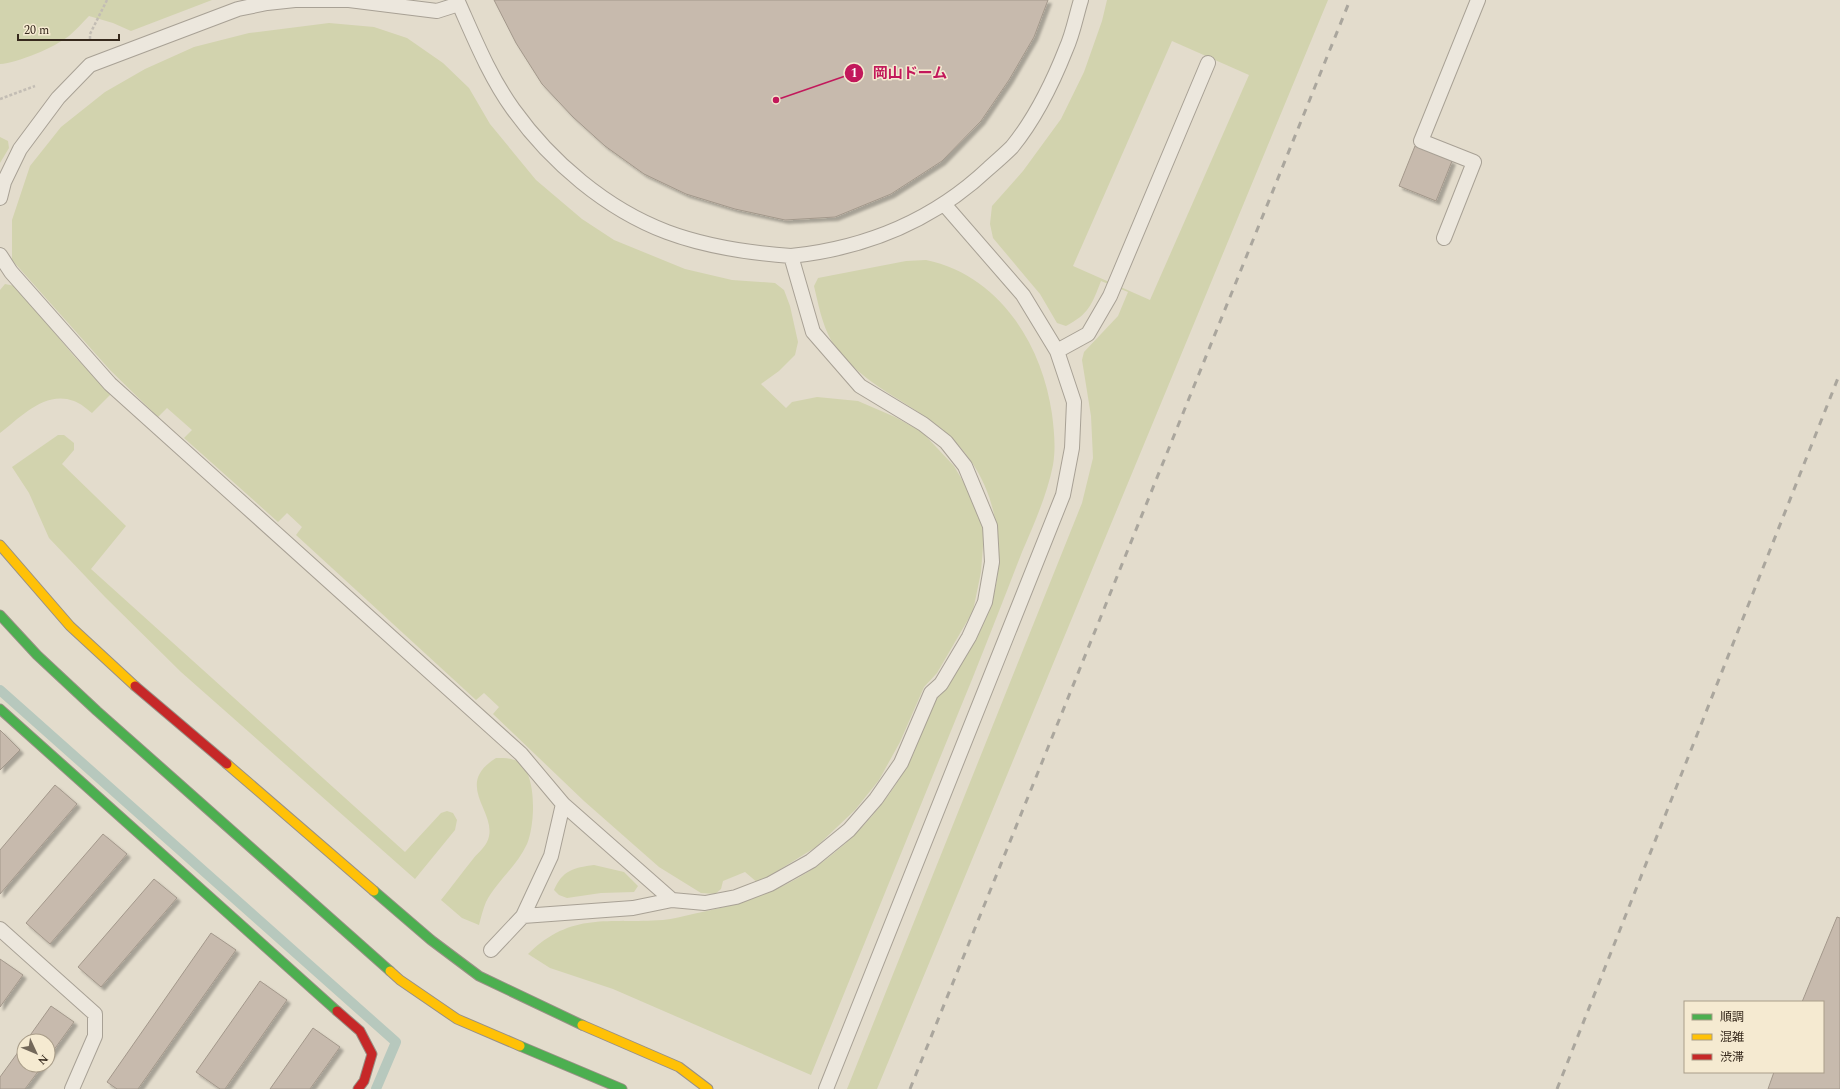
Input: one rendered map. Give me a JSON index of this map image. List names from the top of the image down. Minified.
{"places":["岡山ドーム"],"legend":["順調","混雑","渋滞"],"scale_bar":"20 m","north":"bottom right"}
